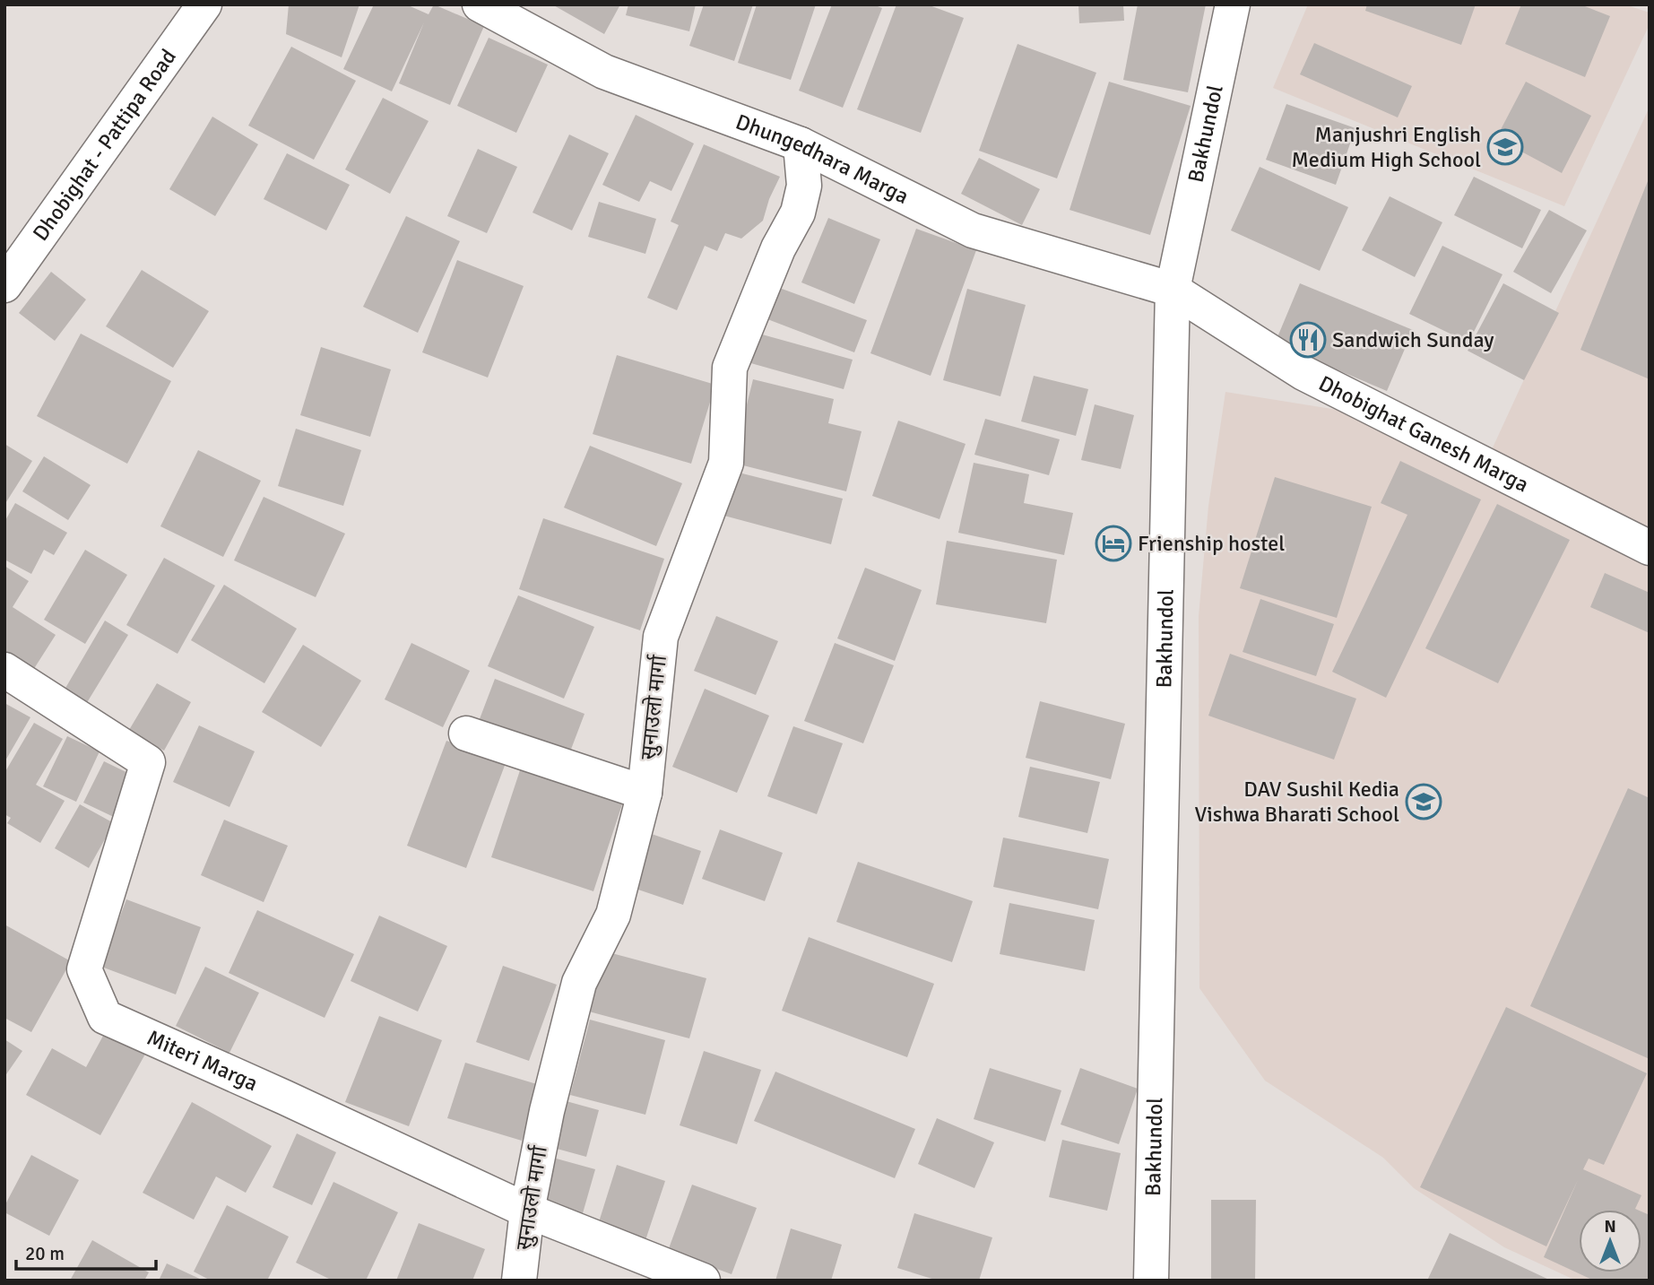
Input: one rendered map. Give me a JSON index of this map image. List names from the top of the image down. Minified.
{"streets":{"street":["Bakhundol","Dhobighat - Pattipa Road","Dhungedhara Marga","Dhobighat Ganesh Marga","सुनाउलो मार्गा","Miteri Marga"]},"crossings":[["Bakhundol","Dhungedhara Marga"],["Bakhundol","Dhobighat Ganesh Marga"],["Dhungedhara Marga","Dhobighat Ganesh Marga"],["Dhungedhara Marga","सुनाउलो मार्गा"],["सुनाउलो मार्गा","Miteri Marga"]],"places":{"school or university":["Manjushri English Medium High School","DAV Sushil Kedia Vishwa Bharati School"],"restaurant":["Sandwich Sunday"],"hotel":["Frienship hostel"]},"scale_bar":"20 m","north":"top"}
